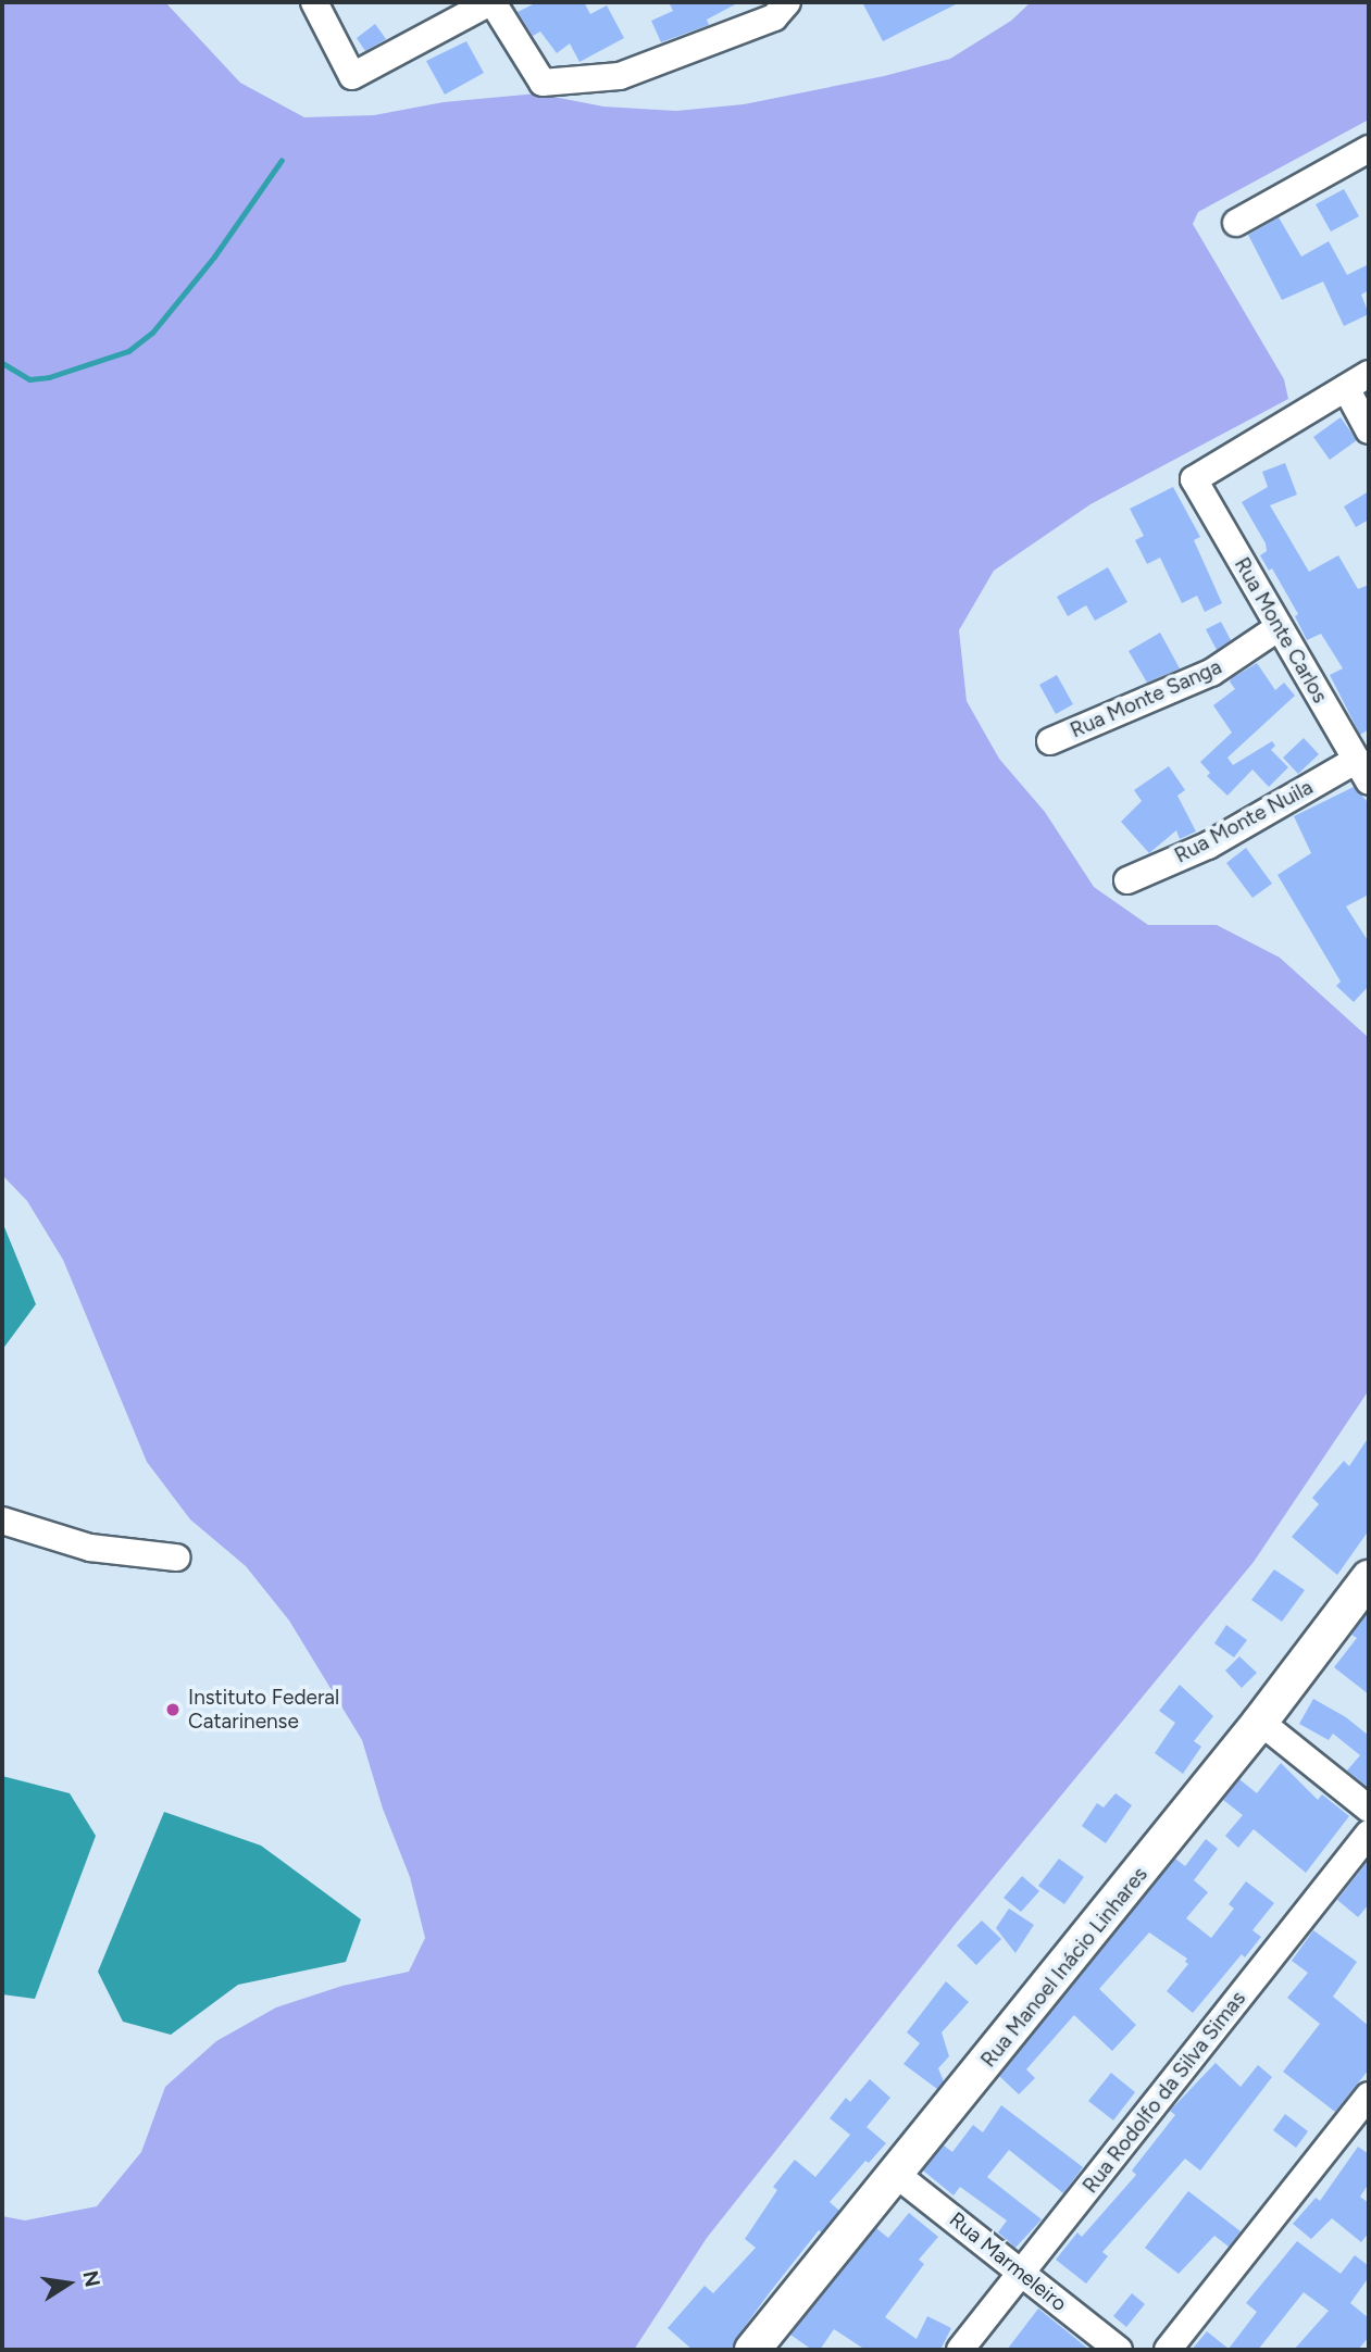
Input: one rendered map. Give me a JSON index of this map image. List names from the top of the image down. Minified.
{"streets":{"main road":["Rua Manoel Inácio Linhares"],"street":["Rua Monte Carlos","Rua Monte Sanga","Rua Monte Nuila","Rua Rodolfo da Silva Simas","Rua Marmeleiro"]},"crossings":[["Rua Monte Carlos","Rua Monte Sanga"],["Rua Monte Carlos","Rua Monte Nuila"],["Rua Manoel Inácio Linhares","Rua Marmeleiro"],["Rua Rodolfo da Silva Simas","Rua Marmeleiro"]],"places":["Instituto Federal Catarinense"],"north":"right"}
